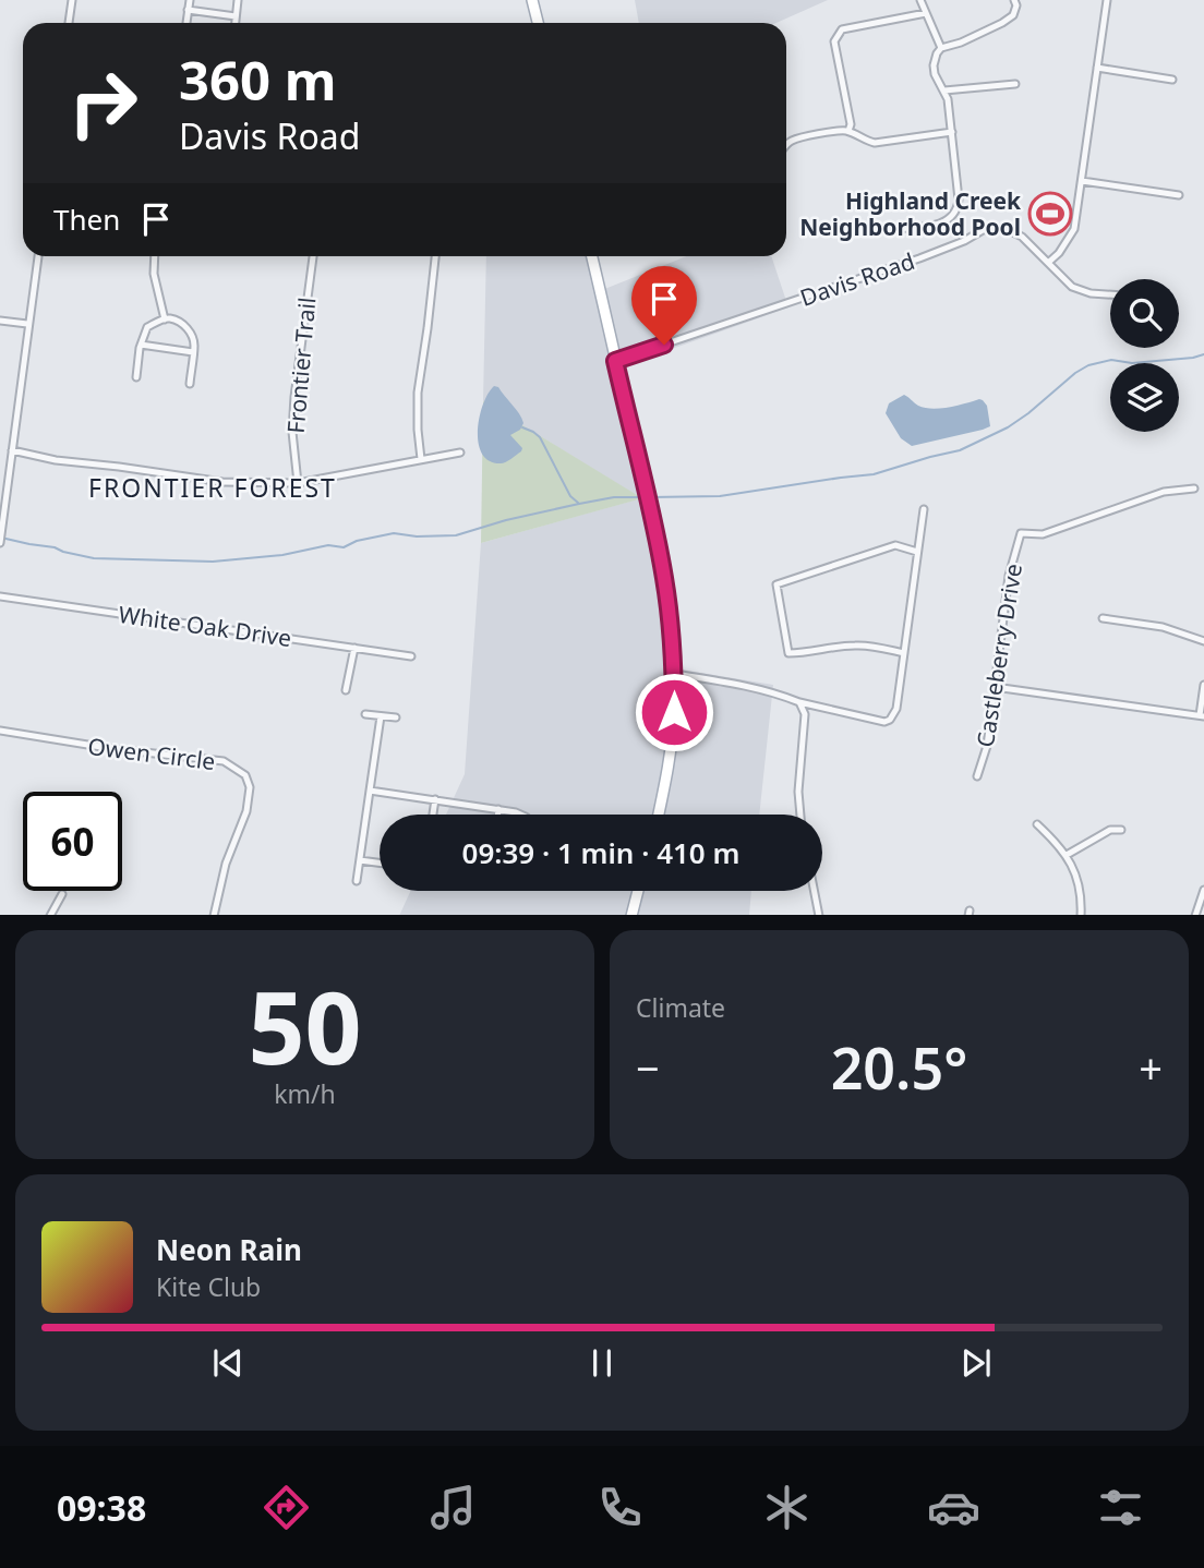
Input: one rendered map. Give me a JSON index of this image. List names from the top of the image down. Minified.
{"streets":{"street":["Davis Road","Frontier Trail","White Oak Drive","Castleberry Drive","Owen Circle"]},"districts":["FRONTIER FOREST"],"places":{"sports":["Highland Creek Neighborhood Pool"]},"page":{"turn":["360 m","Davis Road"],"then":"Then","limit":"60","trip":"09:39 · 1 min · 410 m","tile":[["50","km/h"],"Climate"],"heat":["−","20.5°","+"],"song":["Neon Rain","Kite Club"],"tabs":"09:38"}}
